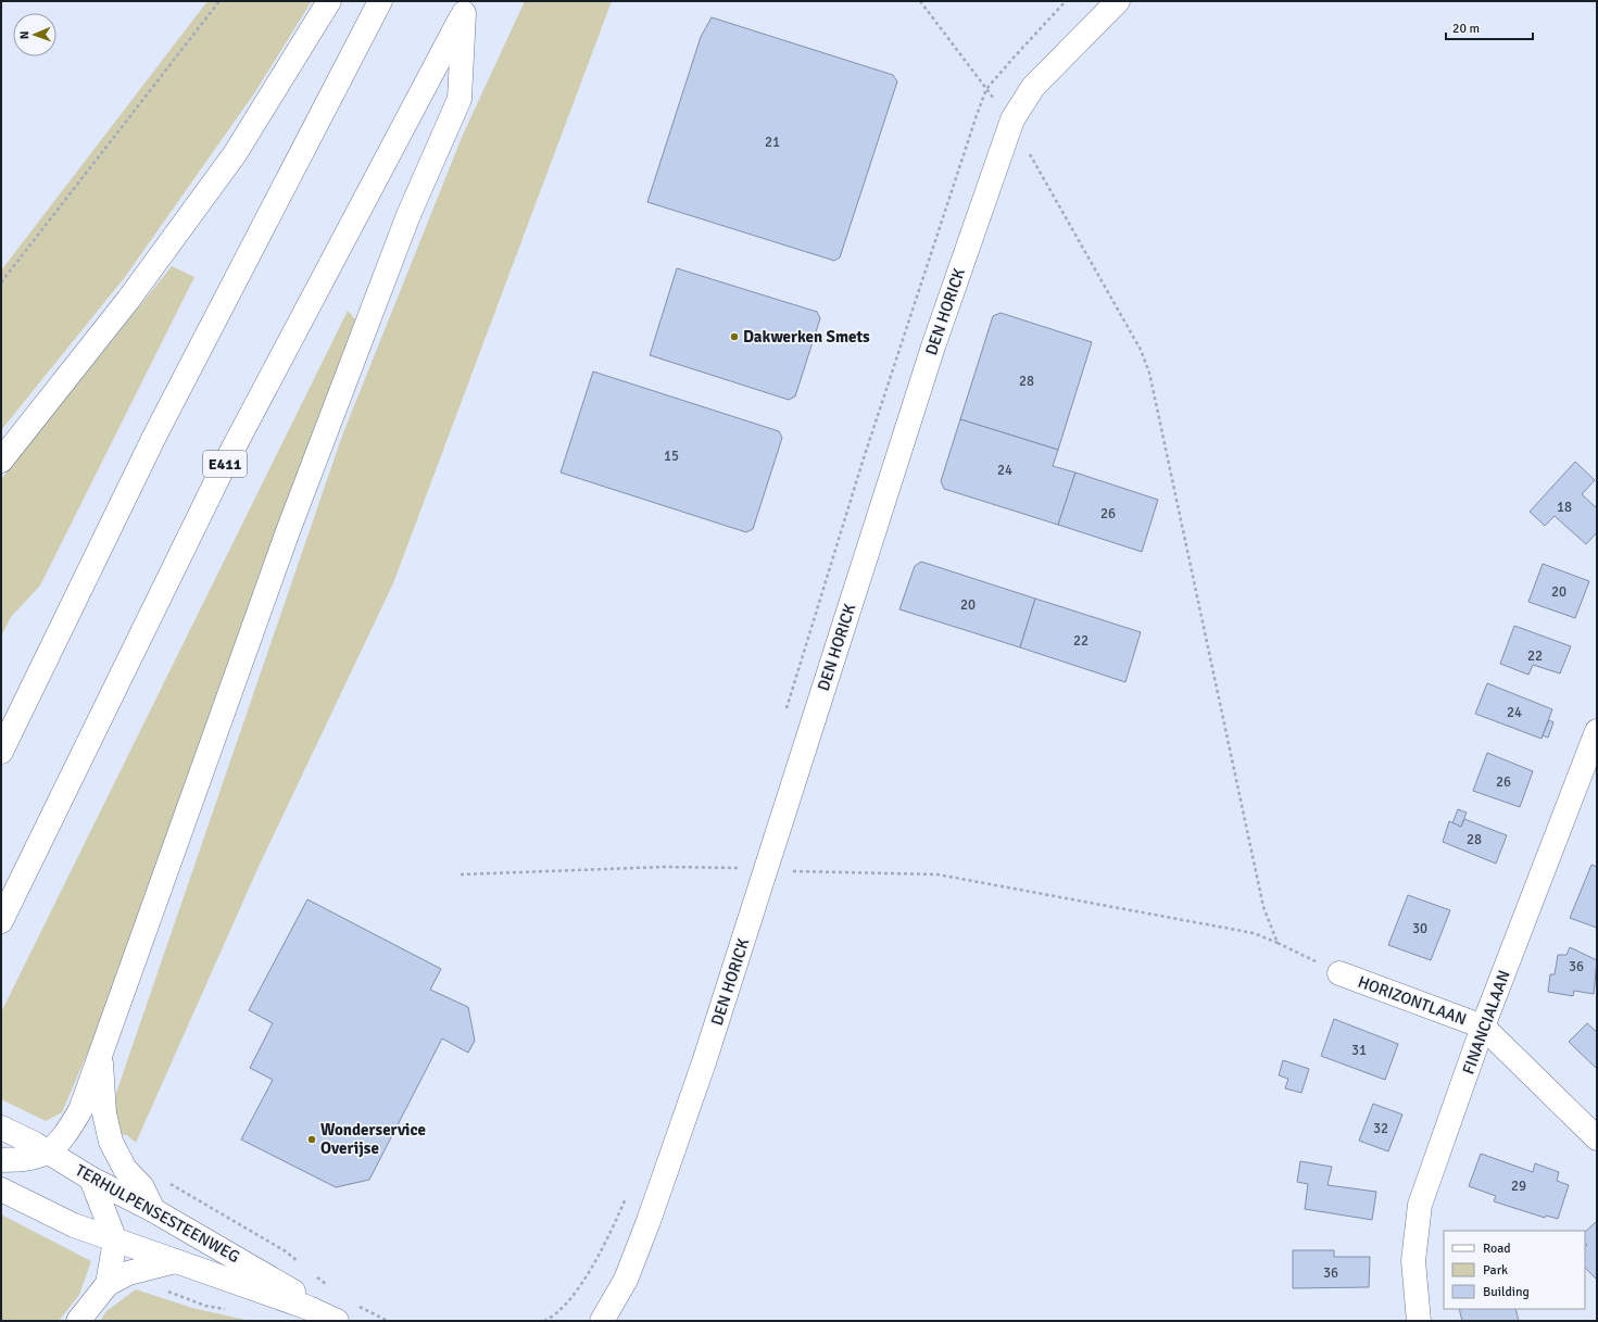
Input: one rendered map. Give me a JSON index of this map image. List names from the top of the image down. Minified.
{"streets":{"main road":["DEN HORICK","E411","HORIZONTLAAN","FINANCIALAAN","TERHULPENSESTEENWEG"]},"crossings":[["HORIZONTLAAN","FINANCIALAAN"]],"places":["Dakwerken Smets","Wonderservice Overijse"],"house_numbers":["21","28","15","24","18","26","20","20","22","22","24","26","28","30","36","31","32","29","36"],"legend":["Road","Park","Building"],"scale_bar":"20 m","north":"left"}
